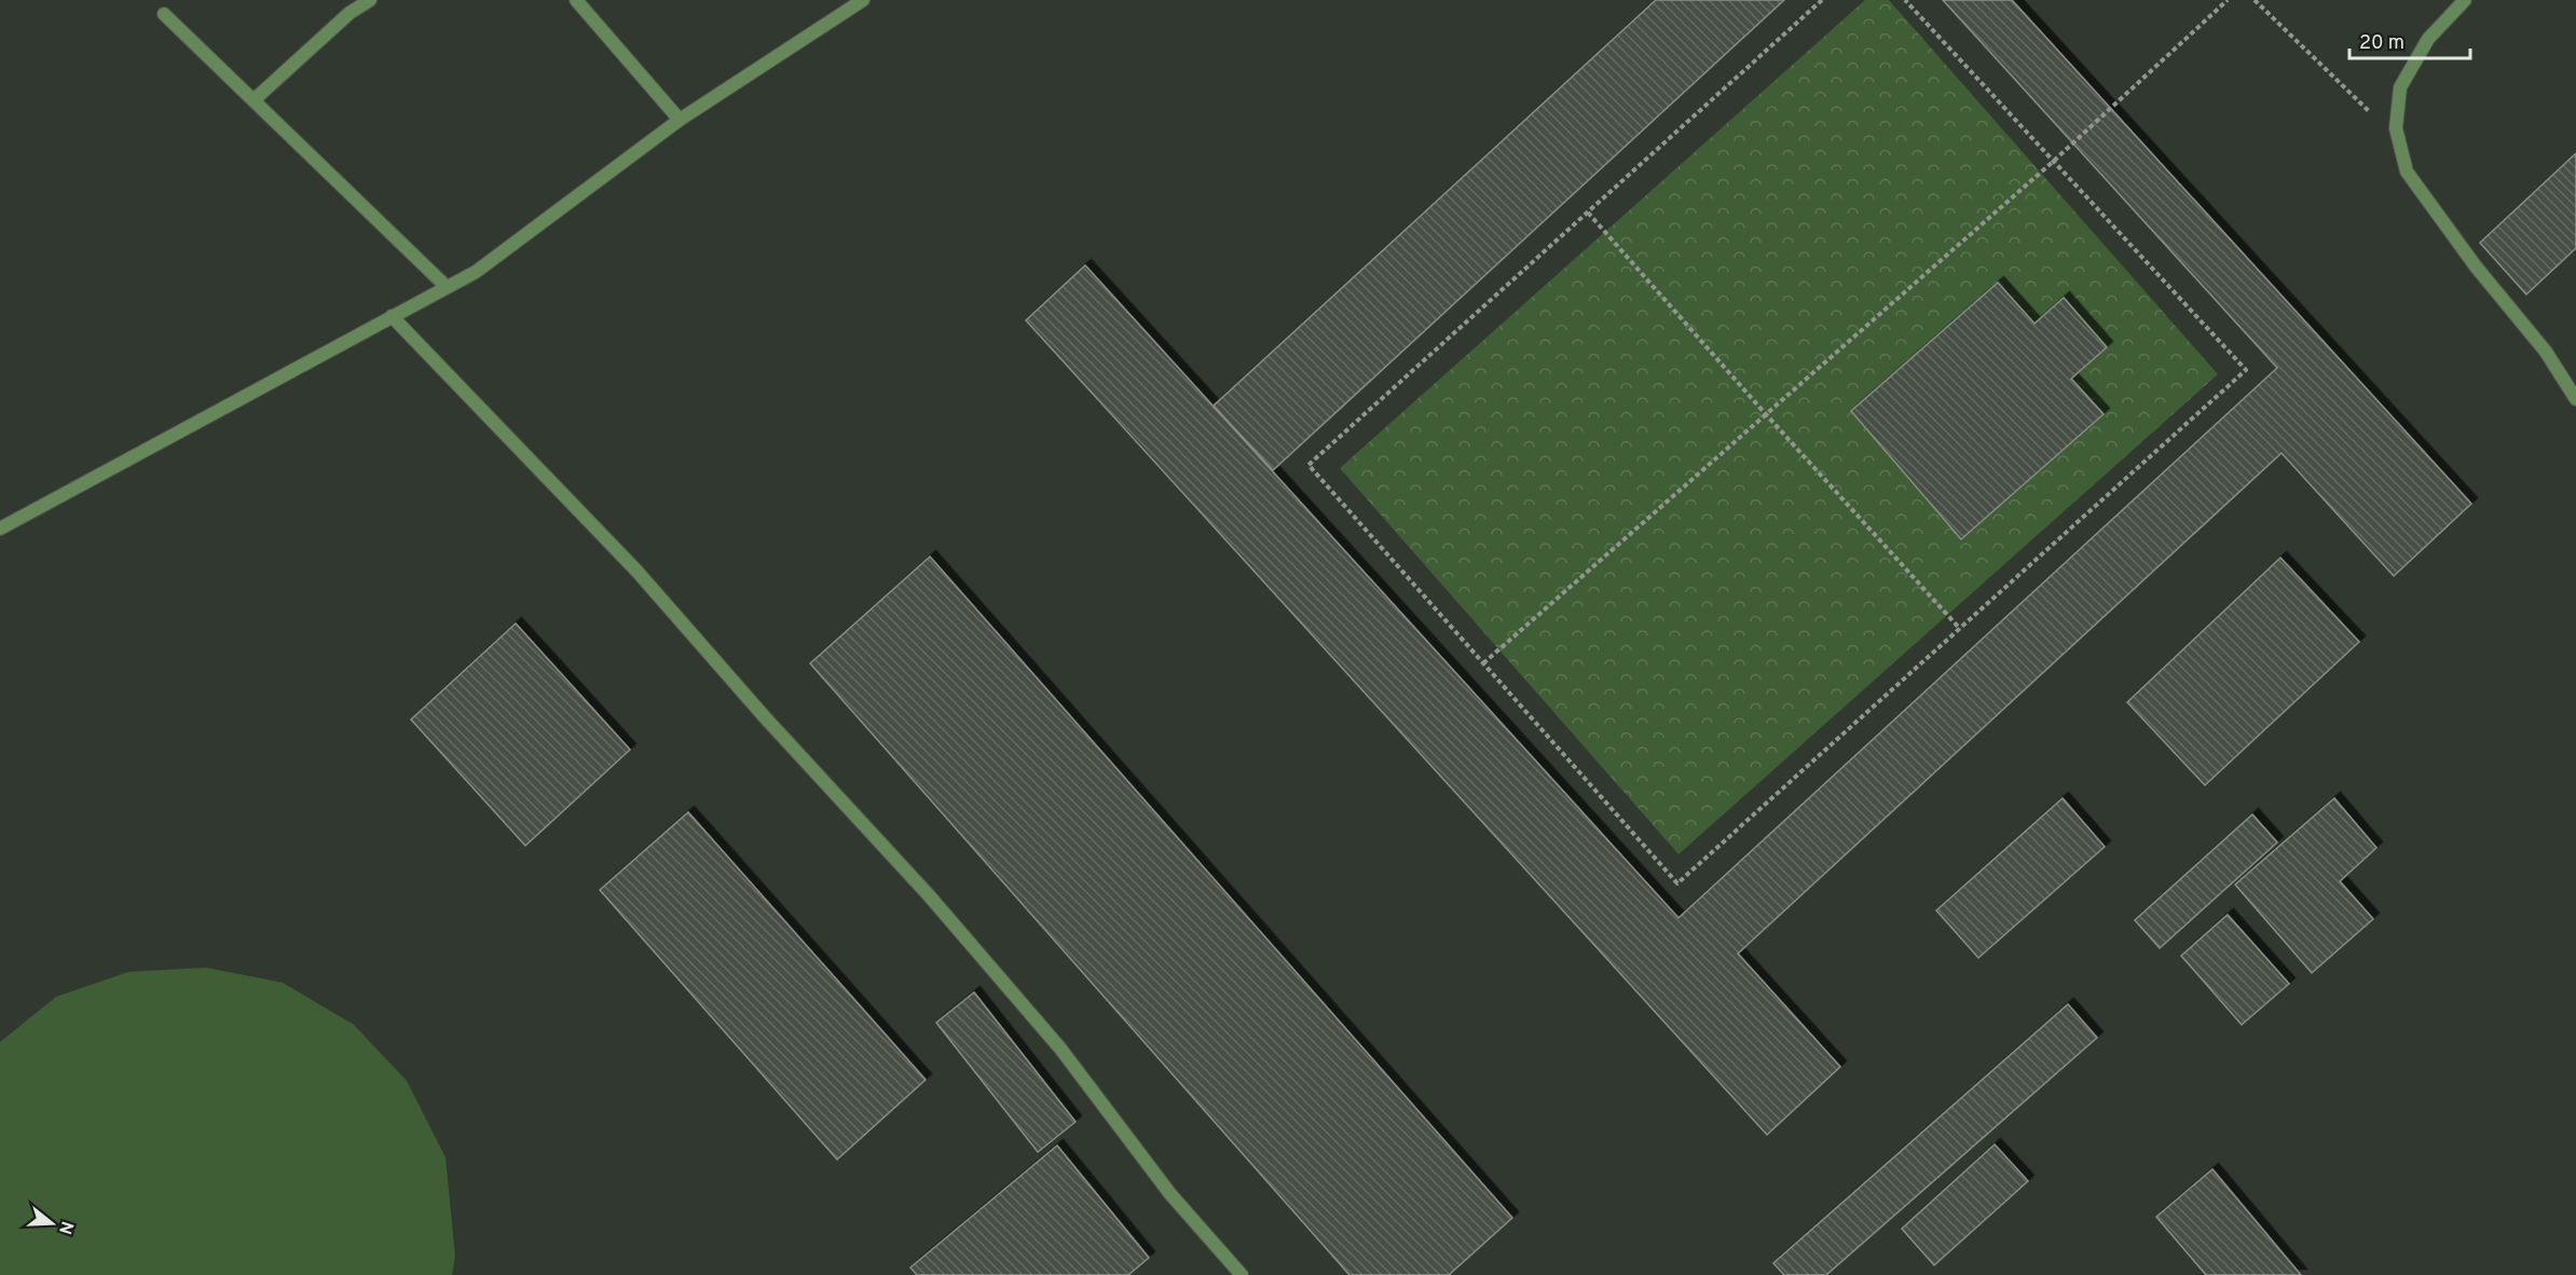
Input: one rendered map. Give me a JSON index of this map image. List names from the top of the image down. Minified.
{"scale_bar":"20 m","north":"right"}
